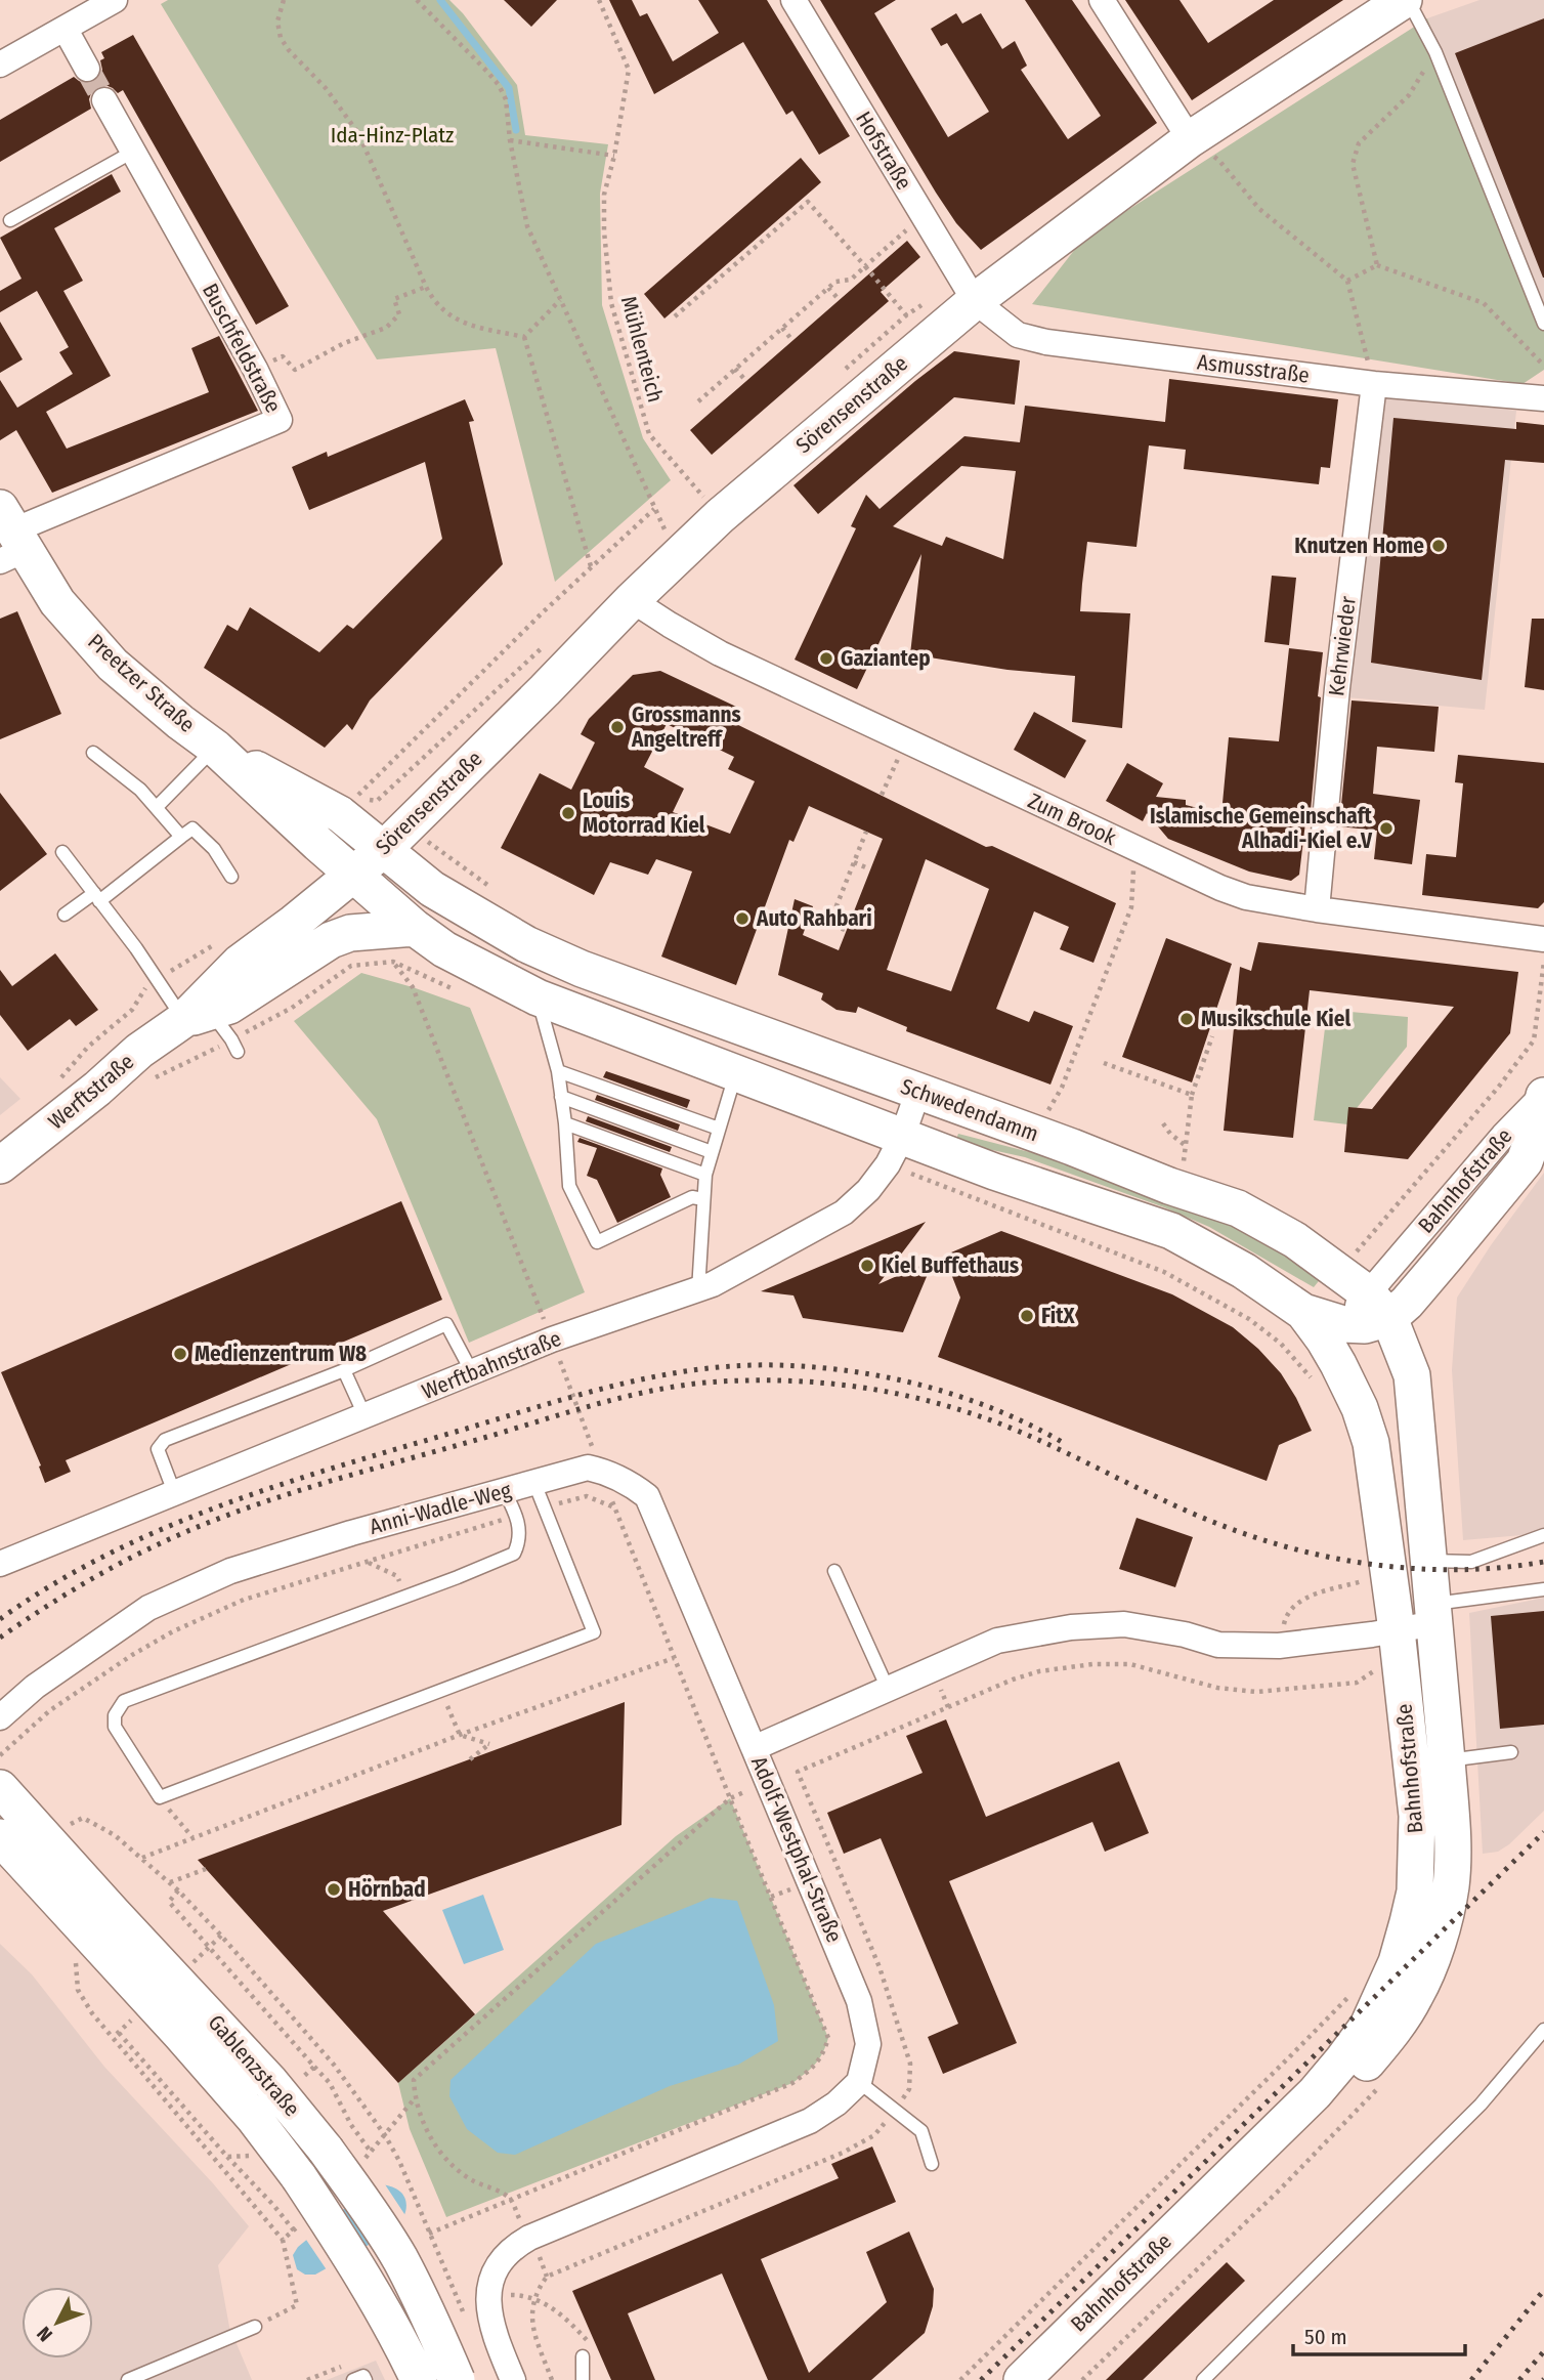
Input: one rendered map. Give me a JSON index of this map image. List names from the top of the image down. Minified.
{"streets":{"main road":["Sörensenstraße","Preetzer Straße","Werftstraße","Schwedendamm","Bahnhofstraße","Gablenzstraße"],"street":["Hofstraße","Buschfeldstraße","Asmusstraße","Kehrwieder","Zum Brook","Werftbahnstraße","Anni-Wadle-Weg","Adolf-Westphal-Straße"],"path":["Mühlenteich"]},"crossings":[["Hofstraße","Asmusstraße"],["Hofstraße","Sörensenstraße"],["Buschfeldstraße","Preetzer Straße"],["Mühlenteich","Sörensenstraße"],["Asmusstraße","Sörensenstraße"],["Asmusstraße","Kehrwieder"],["Sörensenstraße","Preetzer Straße"],["Sörensenstraße","Zum Brook"],["Sörensenstraße","Werftstraße"],["Sörensenstraße","Schwedendamm"],["Kehrwieder","Zum Brook"],["Preetzer Straße","Werftstraße"],["Preetzer Straße","Schwedendamm"],["Schwedendamm","Bahnhofstraße"],["Schwedendamm","Werftbahnstraße"],["Bahnhofstraße","Adolf-Westphal-Straße"]],"parks":["Ida-Hinz-Platz"],"places":["Knutzen Home","Gaziantep","Grossmanns Angeltreff","Louis Motorrad Kiel","Islamische Gemeinschaft Alhadi-Kiel e.V","Auto Rahbari","Musikschule Kiel","Kiel Buffethaus","FitX","Medienzentrum W8","Hörnbad"],"scale_bar":"50 m","north":"bottom left"}
